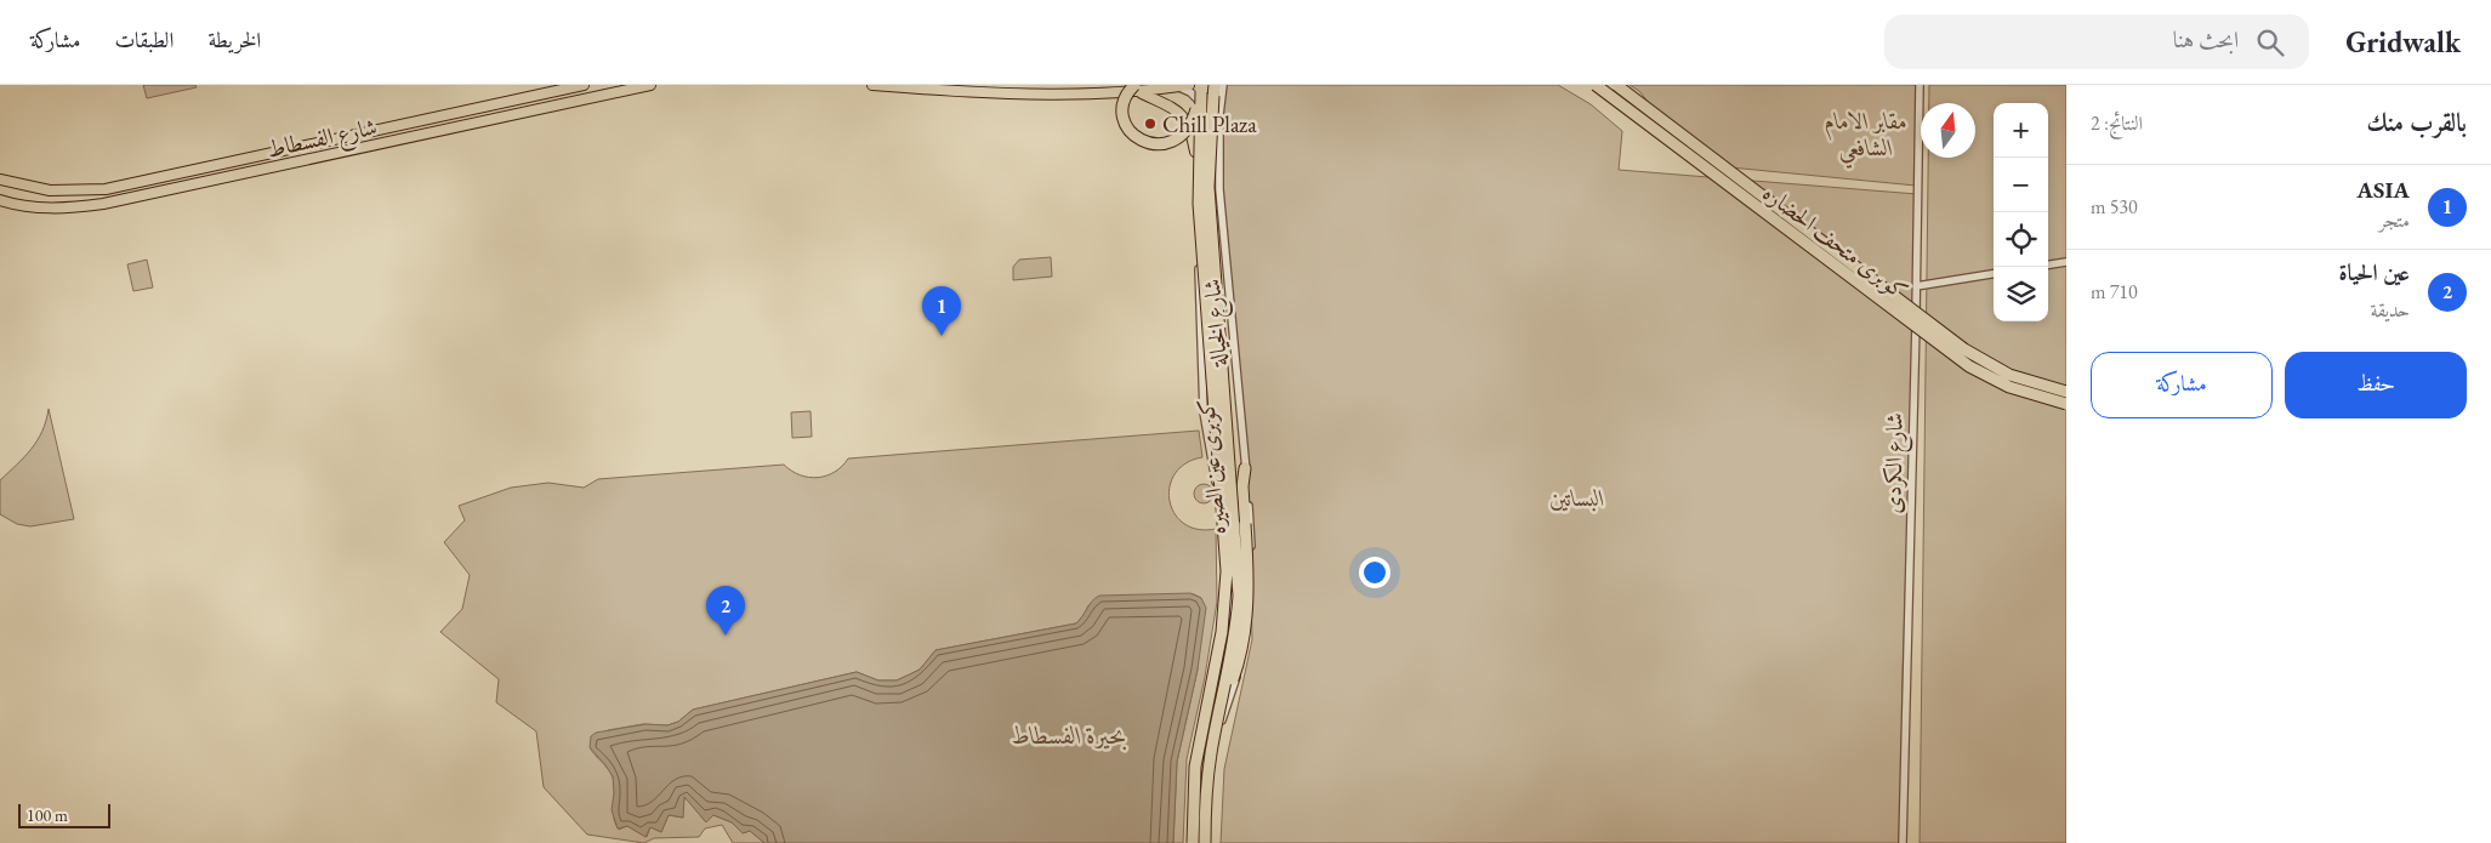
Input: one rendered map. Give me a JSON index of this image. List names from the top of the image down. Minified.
{"streets":{"highway":["كوبرى متحف الحضاره","كوبرى عين الصيره"],"main road":["شارع الفسطاط"],"street":["شارع الخيالة","شارع الكردى"]},"water":["بحيرة الفسطاط"],"parks":["مقابر الامام الشافعي","البساتين"],"places":["Chill Plaza"],"scale_bar":"100 m","north":"top","page":{"header":"Gridwalk","search":"ابحث هنا","nav":["الخريطة","الطبقات","مشاركة"],"heading":["بالقرب منك","النتائج: 2"],"map_buttons":["+","−"],"list":[{"mark":"1","name":"ASIA","note":"متجر","value":"530 m"},{"mark":"2","name":"عين الحياة","note":"حديقة","value":"710 m"}],"pins":["1","2"],"buttons":["حفظ","مشاركة"],"scale":"100 m"}}
